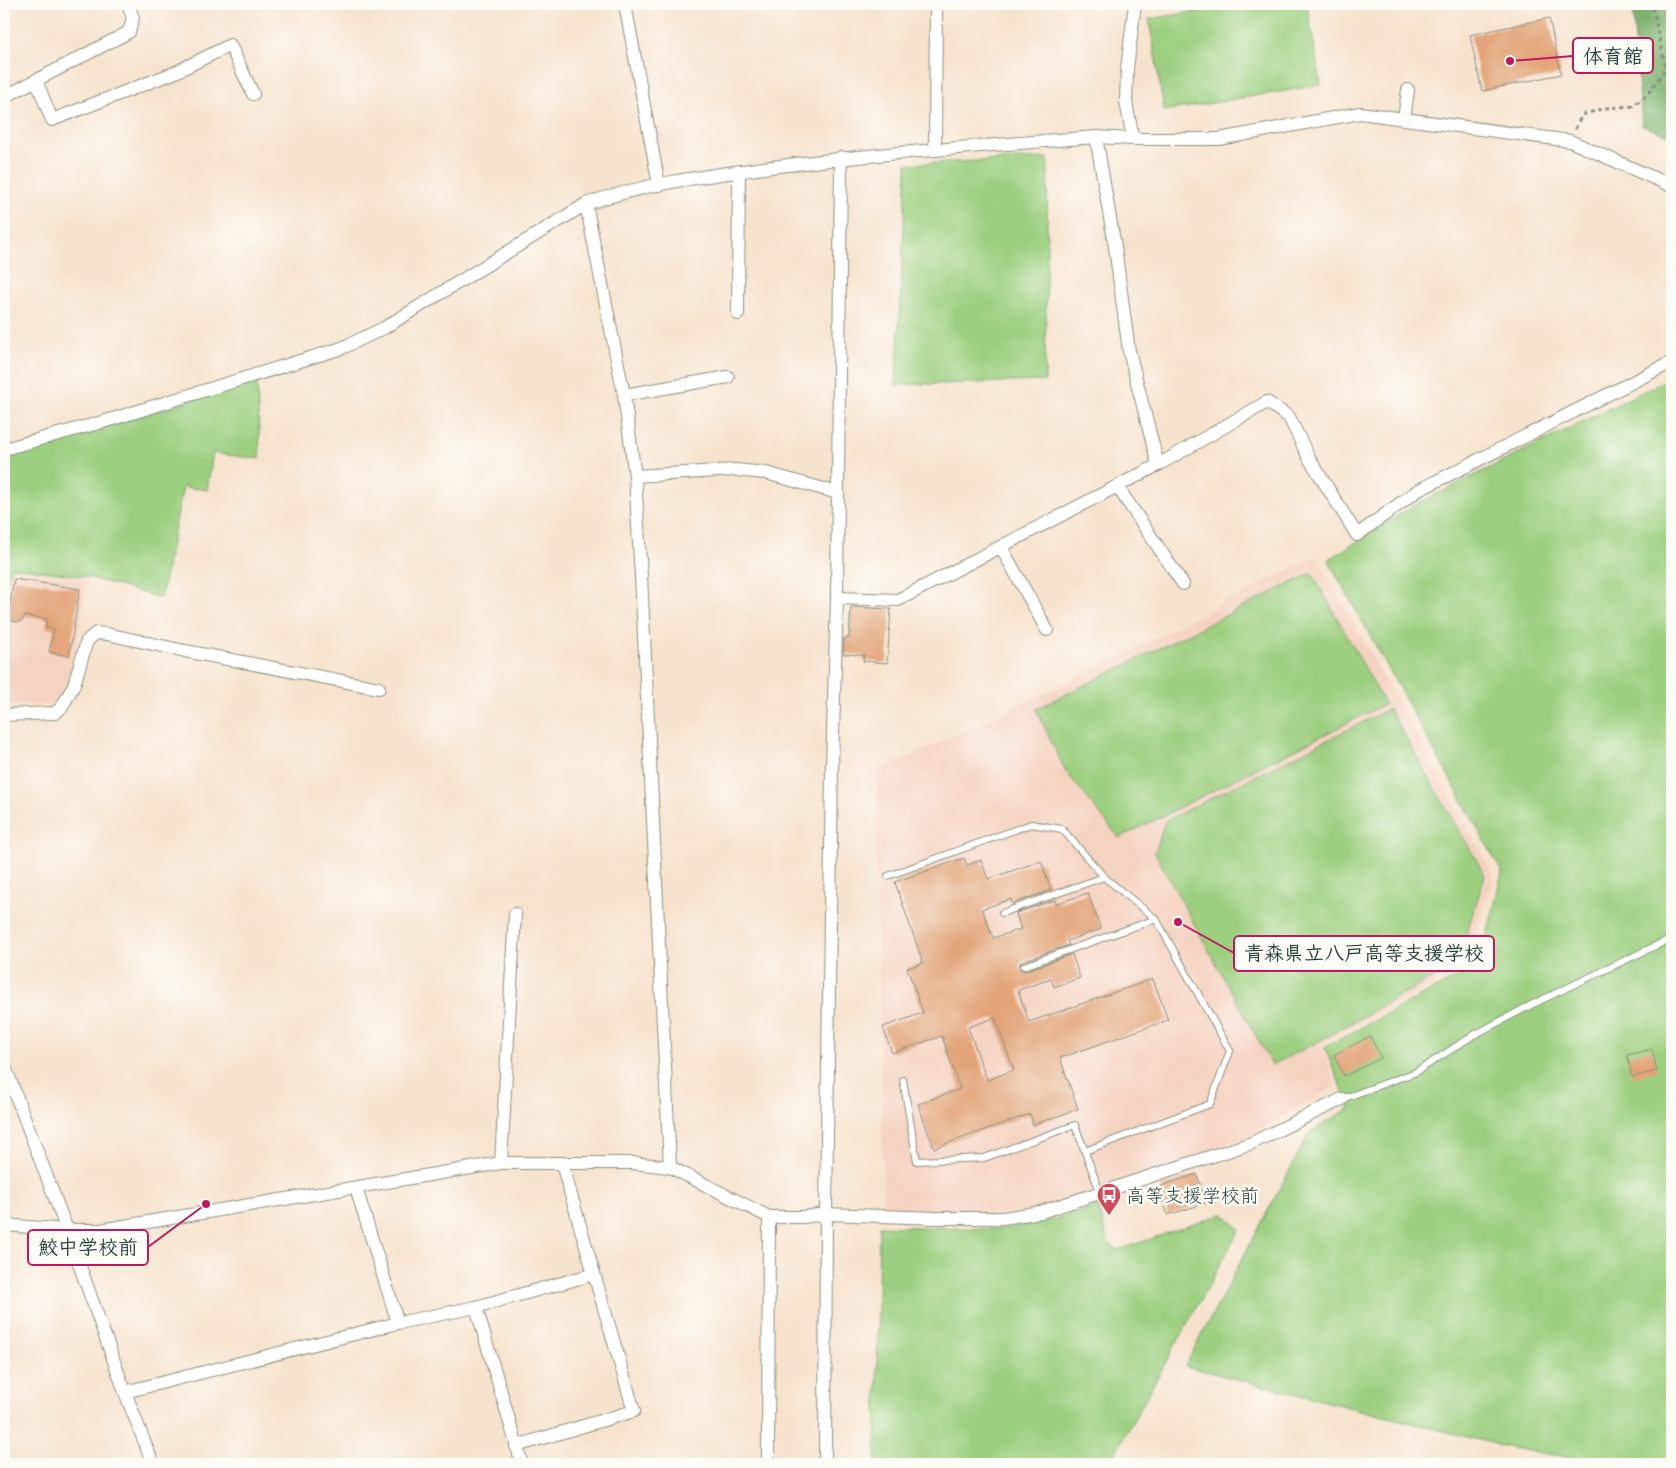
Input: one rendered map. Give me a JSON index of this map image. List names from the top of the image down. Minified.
{"places":{"other":["体育館","青森県立八戸高等支援学校","鮫中学校前"],"bus stop":["高等支援学校前"]}}
